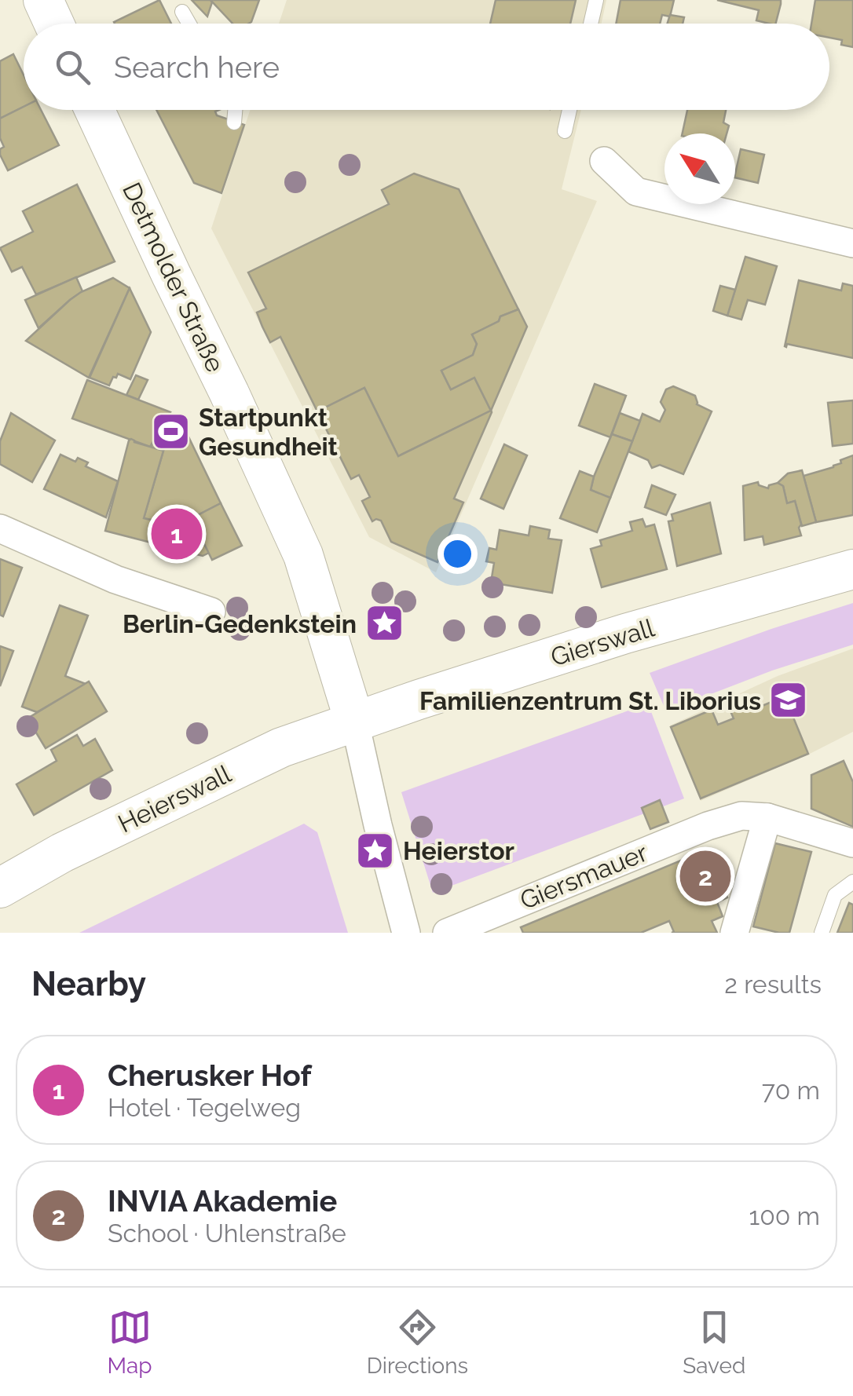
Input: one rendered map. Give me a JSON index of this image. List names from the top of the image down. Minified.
{"streets":{"main road":["Detmolder Straße","Gierswall","Heierswall"],"street":["Giersmauer"]},"crossings":[["Detmolder Straße","Gierswall"],["Detmolder Straße","Heierswall"],["Gierswall","Heierswall"]],"places":{"sports":["Startpunkt Gesundheit"],"place":["Berlin-Gedenkstein","Heierstor"],"school or university":["Familienzentrum St. Liborius"]},"north":"top left","page":{"search":"Search here","pins":["1","2"],"heading":["Nearby","2 results"],"list":[{"mark":"1","name":"Cherusker Hof","note":"Hotel · Tegelweg","value":"70 m"},{"mark":"2","name":"INVIA Akademie","note":"School · Uhlenstraße","value":"100 m"}],"nav":["Map","Directions","Saved"]}}
